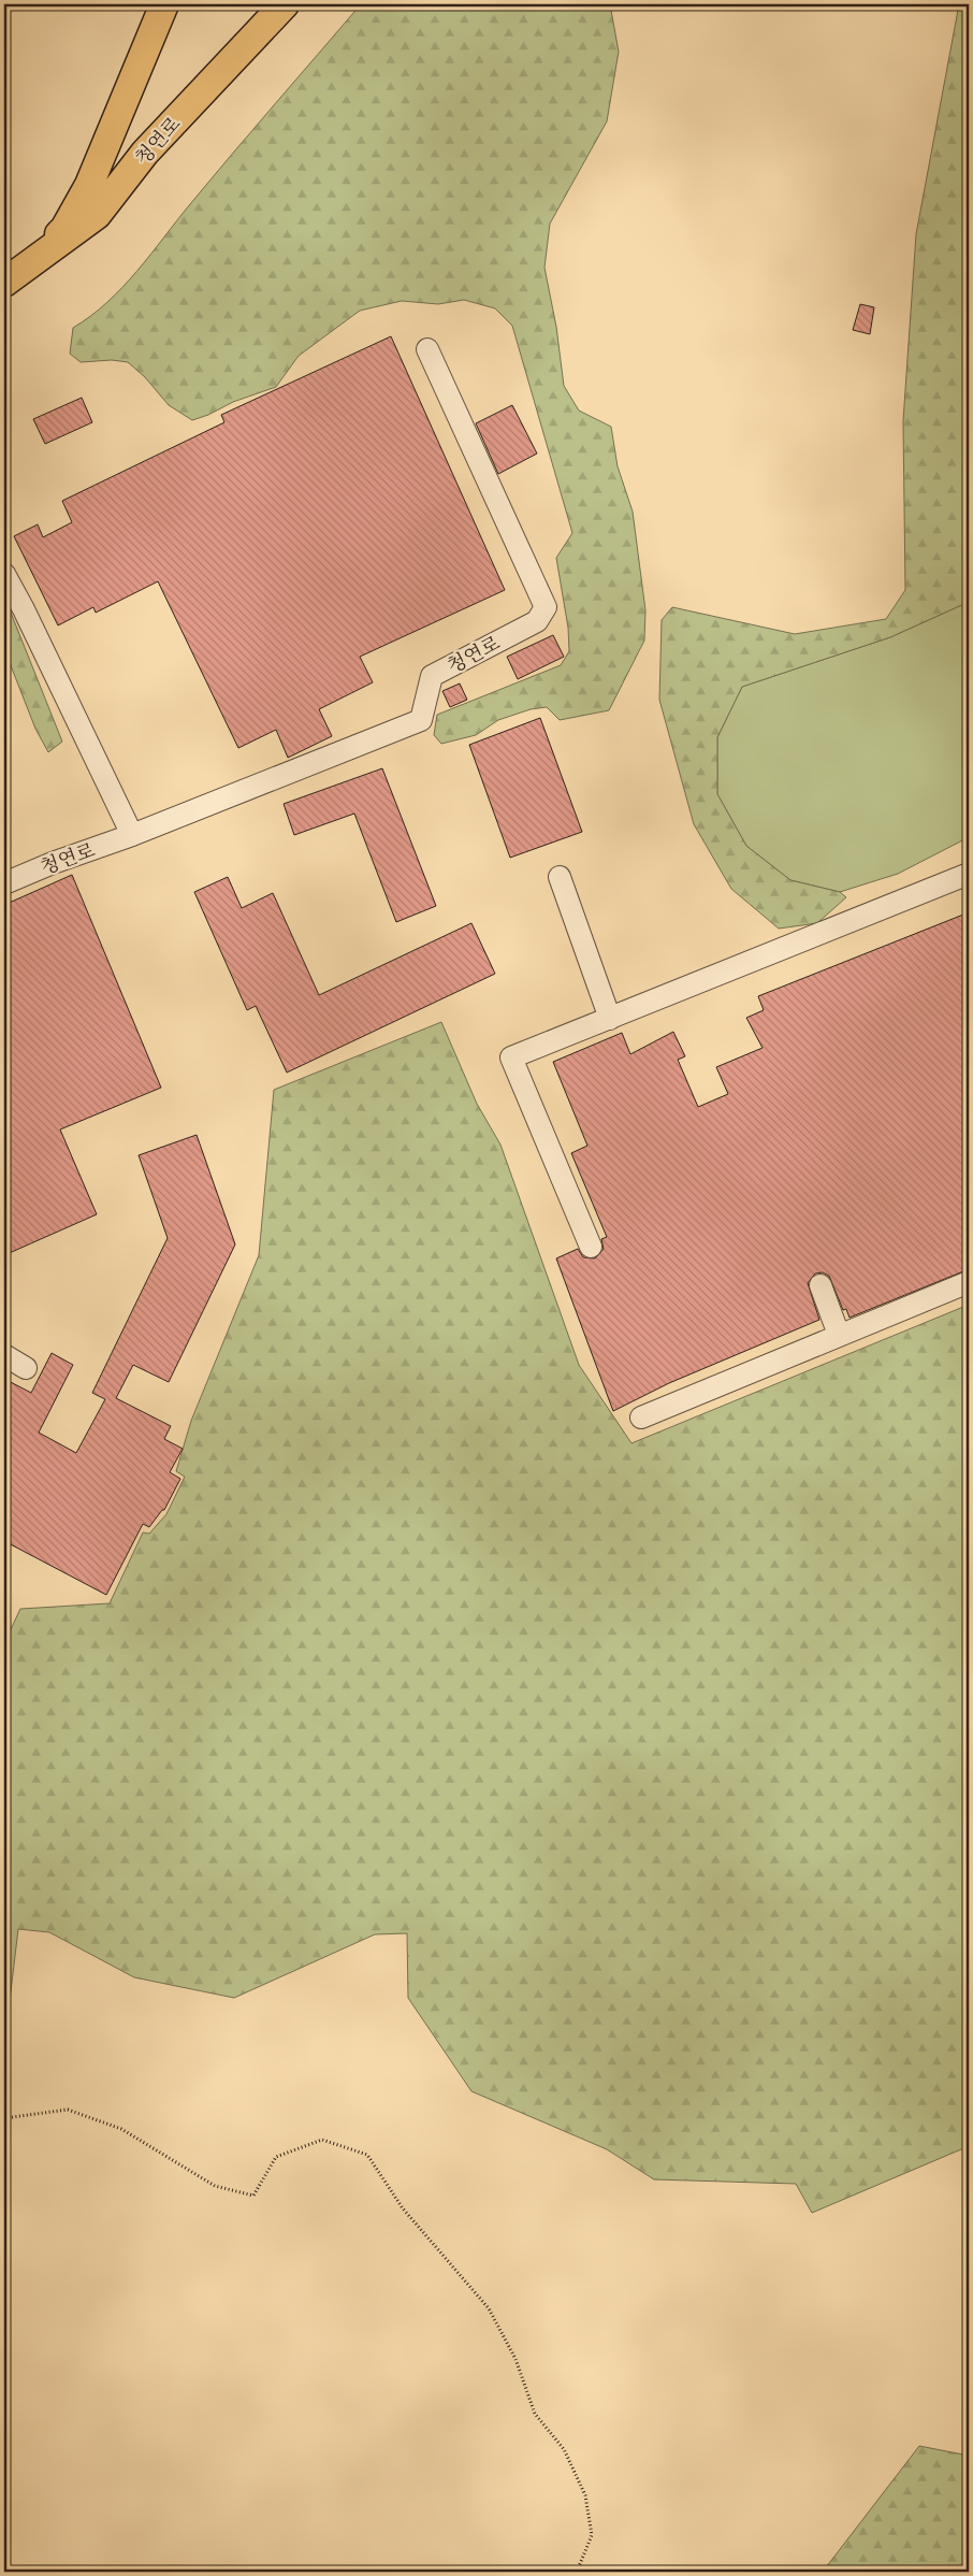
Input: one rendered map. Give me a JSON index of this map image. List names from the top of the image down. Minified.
{"streets":{"main road":["청연로"]}}
